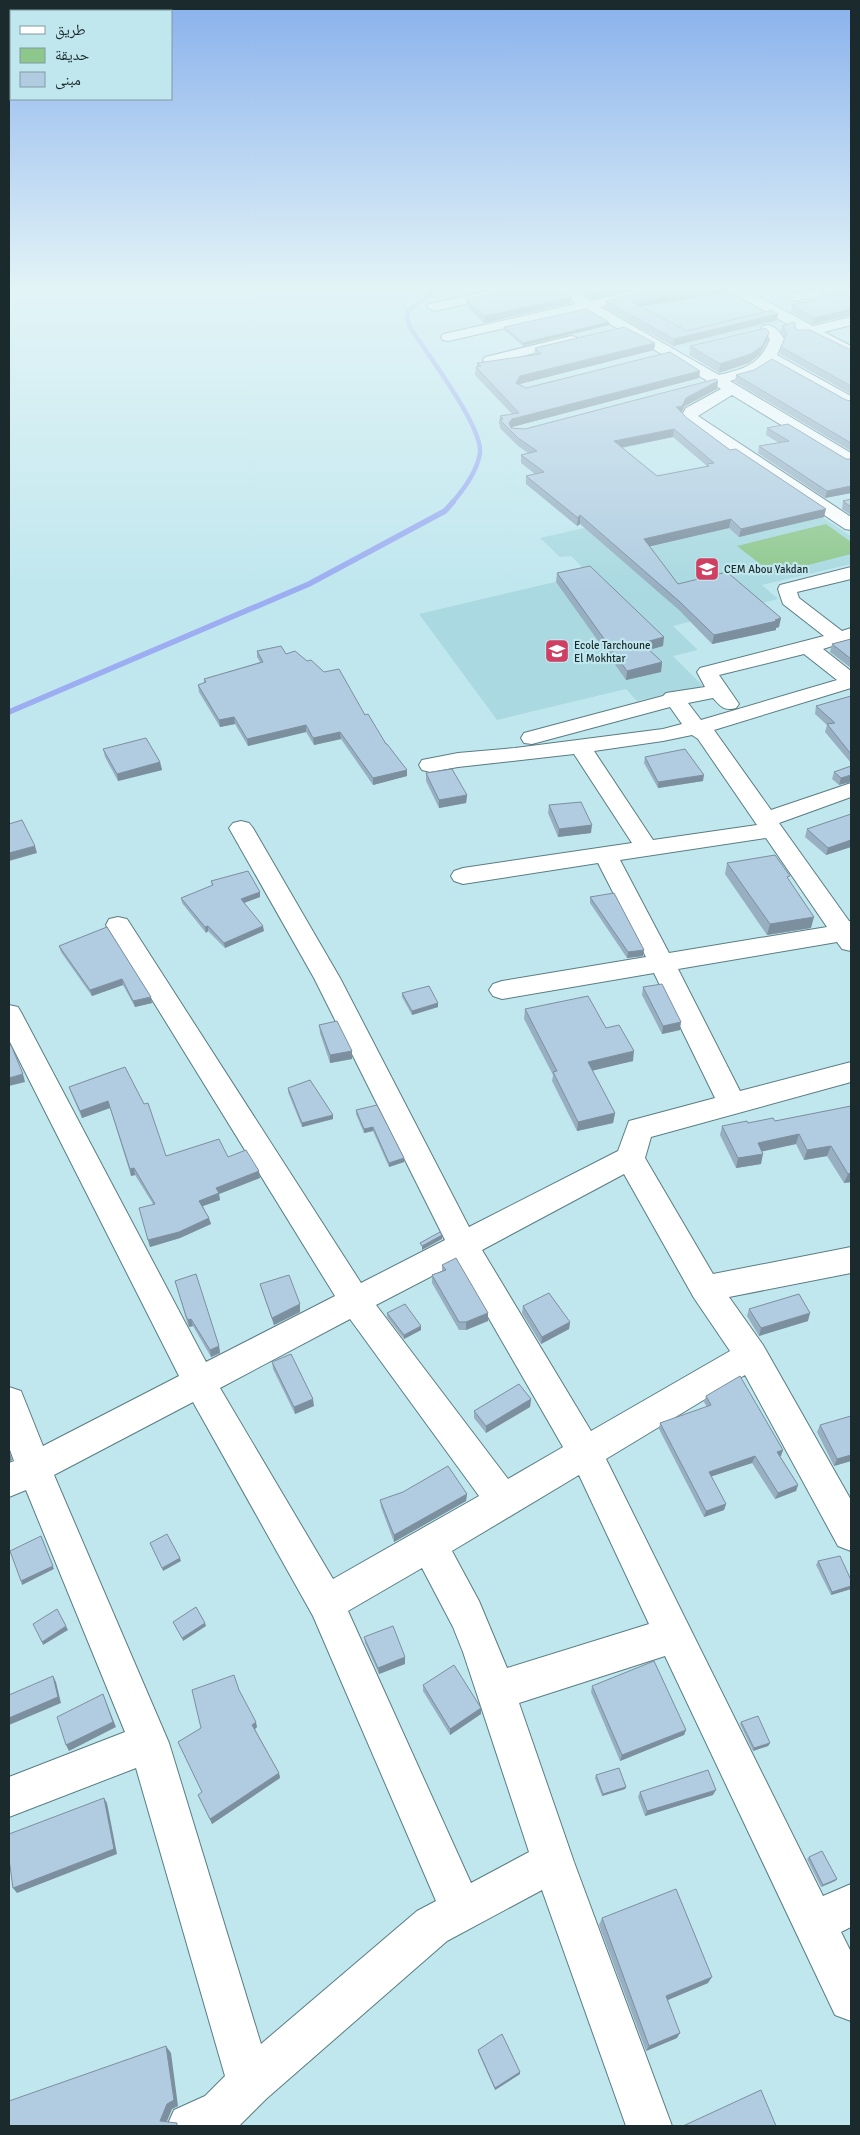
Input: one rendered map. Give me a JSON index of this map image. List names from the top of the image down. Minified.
{"places":{"school or university":["CEM Abou Yakdan","Ecole Tarchoune El Mokhtar"]},"legend":["طريق","حديقة","مبنى"]}
